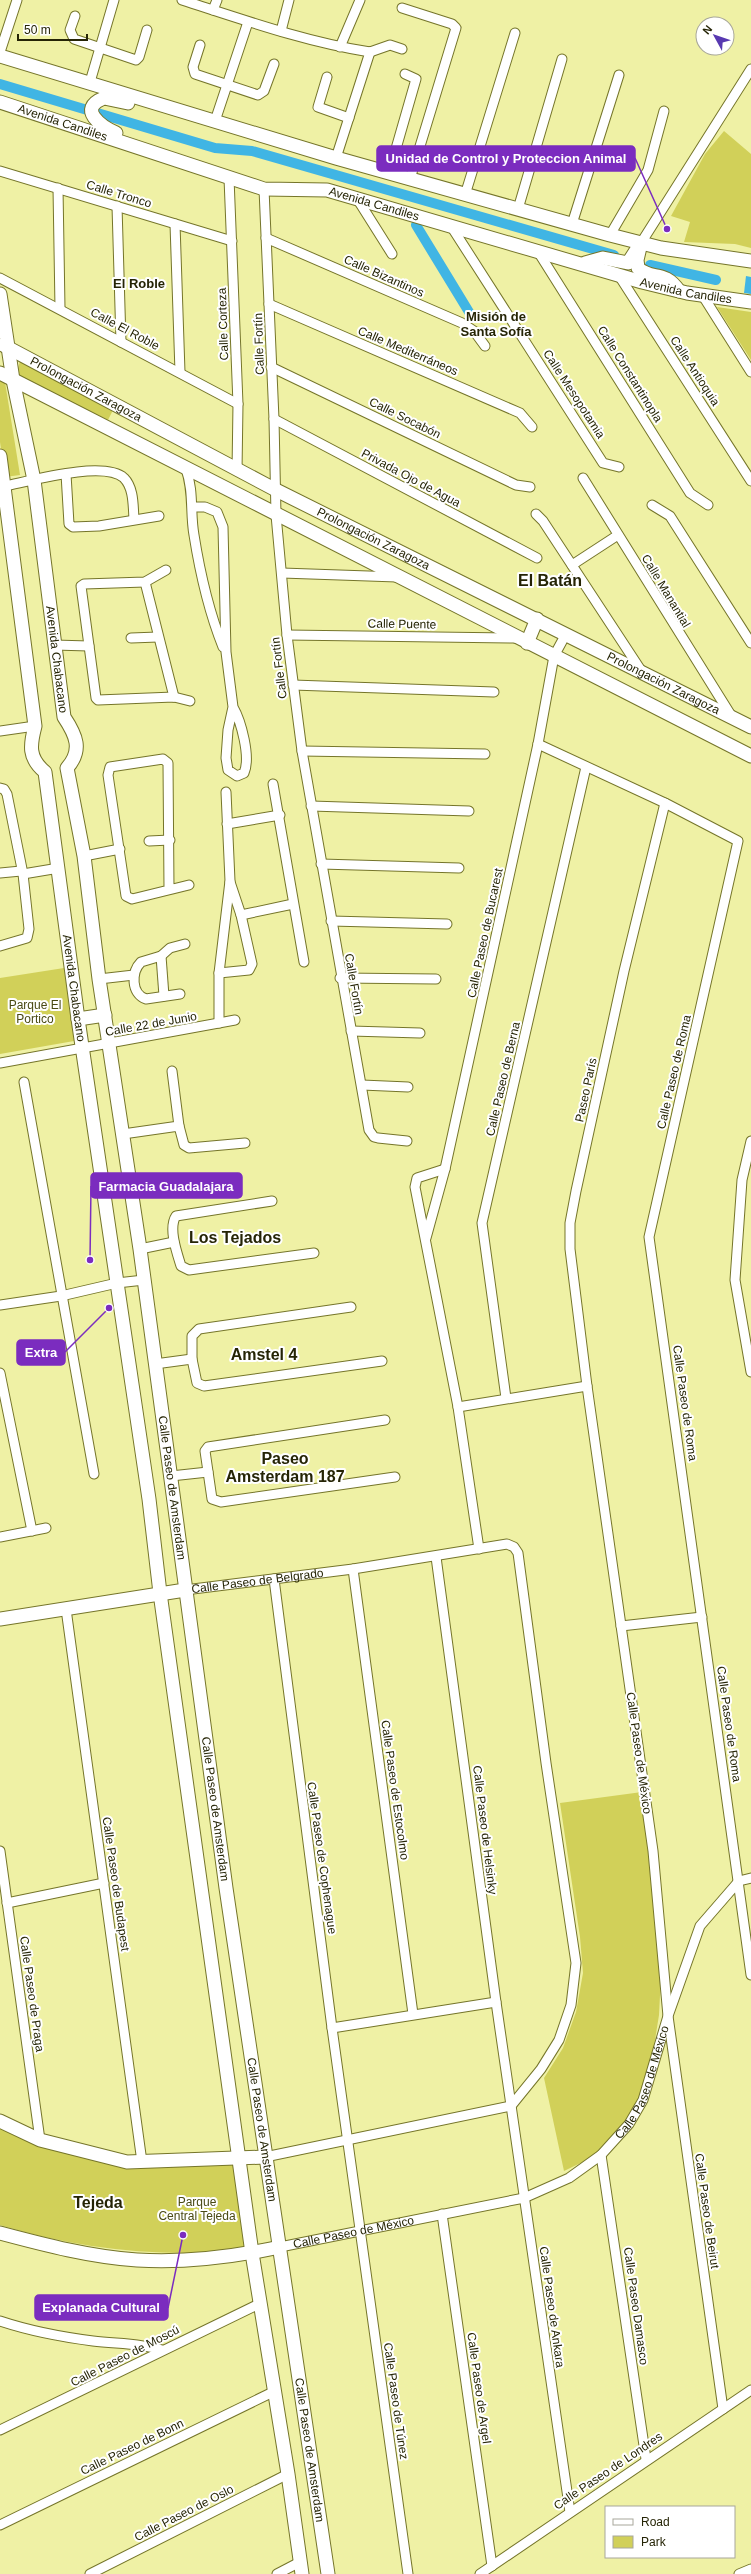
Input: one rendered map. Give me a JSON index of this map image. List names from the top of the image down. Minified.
{"streets":{"main road":["Avenida Candiles","Prolongación Zaragoza","Avenida Chabacano","Calle Paseo de Amsterdam","Calle Paseo de Belgrado","Calle Paseo de México"],"street":["Calle Tronco","Calle Bizantinos","Calle Corteza","Calle El Roble","Calle Fortín","Calle Mediterráneos","Calle Antioquia","Calle Constantinopla","Calle Mesopotamia","Calle Socabón","Privada Ojo de Agua","Calle Manantial","Calle Puente","Calle Paseo de Bucarest","Calle 22 de Junio","Calle Paseo de Roma","Calle Paseo de Berna","Paseo París","Calle Paseo de Estocolmo","Calle Paseo de Helsinky","Calle Paseo de Cophenague","Calle Paseo de Budapest","Calle Paseo de Praga","Calle Paseo de Beirut","Calle Paseo Damasco","Calle Paseo de Ankara","Calle Paseo de Moscú","Calle Paseo de Argel","Calle Paseo de Túnez","Calle Paseo de Bonn","Calle Paseo de Londres","Calle Paseo de Oslo"]},"crossings":[["Avenida Candiles","Calle Corteza"],["Avenida Candiles","Calle Fortín"],["Avenida Candiles","Calle Antioquia"],["Avenida Candiles","Calle Constantinopla"],["Avenida Candiles","Calle Mesopotamia"],["Calle Tronco","Calle Corteza"],["Calle Bizantinos","Calle Fortín"],["Calle Corteza","Calle El Roble"],["Calle Corteza","Prolongación Zaragoza"],["Calle Fortín","Calle Mediterráneos"],["Calle Fortín","Prolongación Zaragoza"],["Calle Fortín","Calle Socabón"],["Calle Fortín","Privada Ojo de Agua"],["Calle Fortín","Calle Puente"],["Prolongación Zaragoza","Calle Manantial"],["Prolongación Zaragoza","Calle Puente"],["Prolongación Zaragoza","Avenida Chabacano"],["Prolongación Zaragoza","Calle Paseo de Bucarest"],["Avenida Chabacano","Calle 22 de Junio"],["Avenida Chabacano","Calle Paseo de Amsterdam"],["Calle 22 de Junio","Calle Paseo de Amsterdam"],["Calle Paseo de Roma","Paseo París"],["Paseo París","Calle Paseo de México"],["Calle Paseo de Amsterdam","Calle Paseo de Belgrado"],["Calle Paseo de Amsterdam","Calle Paseo de México"],["Calle Paseo de Amsterdam","Calle Paseo de Moscú"],["Calle Paseo de Amsterdam","Calle Paseo de Bonn"],["Calle Paseo de Amsterdam","Calle Paseo de Oslo"],["Calle Paseo de Belgrado","Calle Paseo de Estocolmo"],["Calle Paseo de Belgrado","Calle Paseo de Helsinky"],["Calle Paseo de Belgrado","Calle Paseo de Cophenague"],["Calle Paseo de Belgrado","Calle Paseo de Budapest"],["Calle Paseo de Belgrado","Calle Paseo de Ankara"],["Calle Paseo de México","Calle Paseo de Beirut"],["Calle Paseo de México","Calle Paseo Damasco"],["Calle Paseo de México","Calle Paseo de Ankara"],["Calle Paseo de México","Calle Paseo de Argel"],["Calle Paseo de México","Calle Paseo de Túnez"],["Calle Paseo de Helsinky","Calle Paseo de Ankara"],["Calle Paseo de Cophenague","Calle Paseo de Túnez"],["Calle Paseo de Beirut","Calle Paseo de Londres"],["Calle Paseo Damasco","Calle Paseo de Londres"],["Calle Paseo de Ankara","Calle Paseo de Londres"],["Calle Paseo de Argel","Calle Paseo de Londres"]],"districts":["El Roble","Misión de Santa Sofía","El Batán","Los Tejados","Amstel 4","Paseo Amsterdam 187","Tejeda"],"parks":["Parque El Portico","Parque Central Tejeda"],"places":["Unidad de Control y Proteccion Animal","Farmacia Guadalajara","Extra","Explanada Cultural"],"legend":["Road","Park"],"scale_bar":"50 m","north":"top left"}
